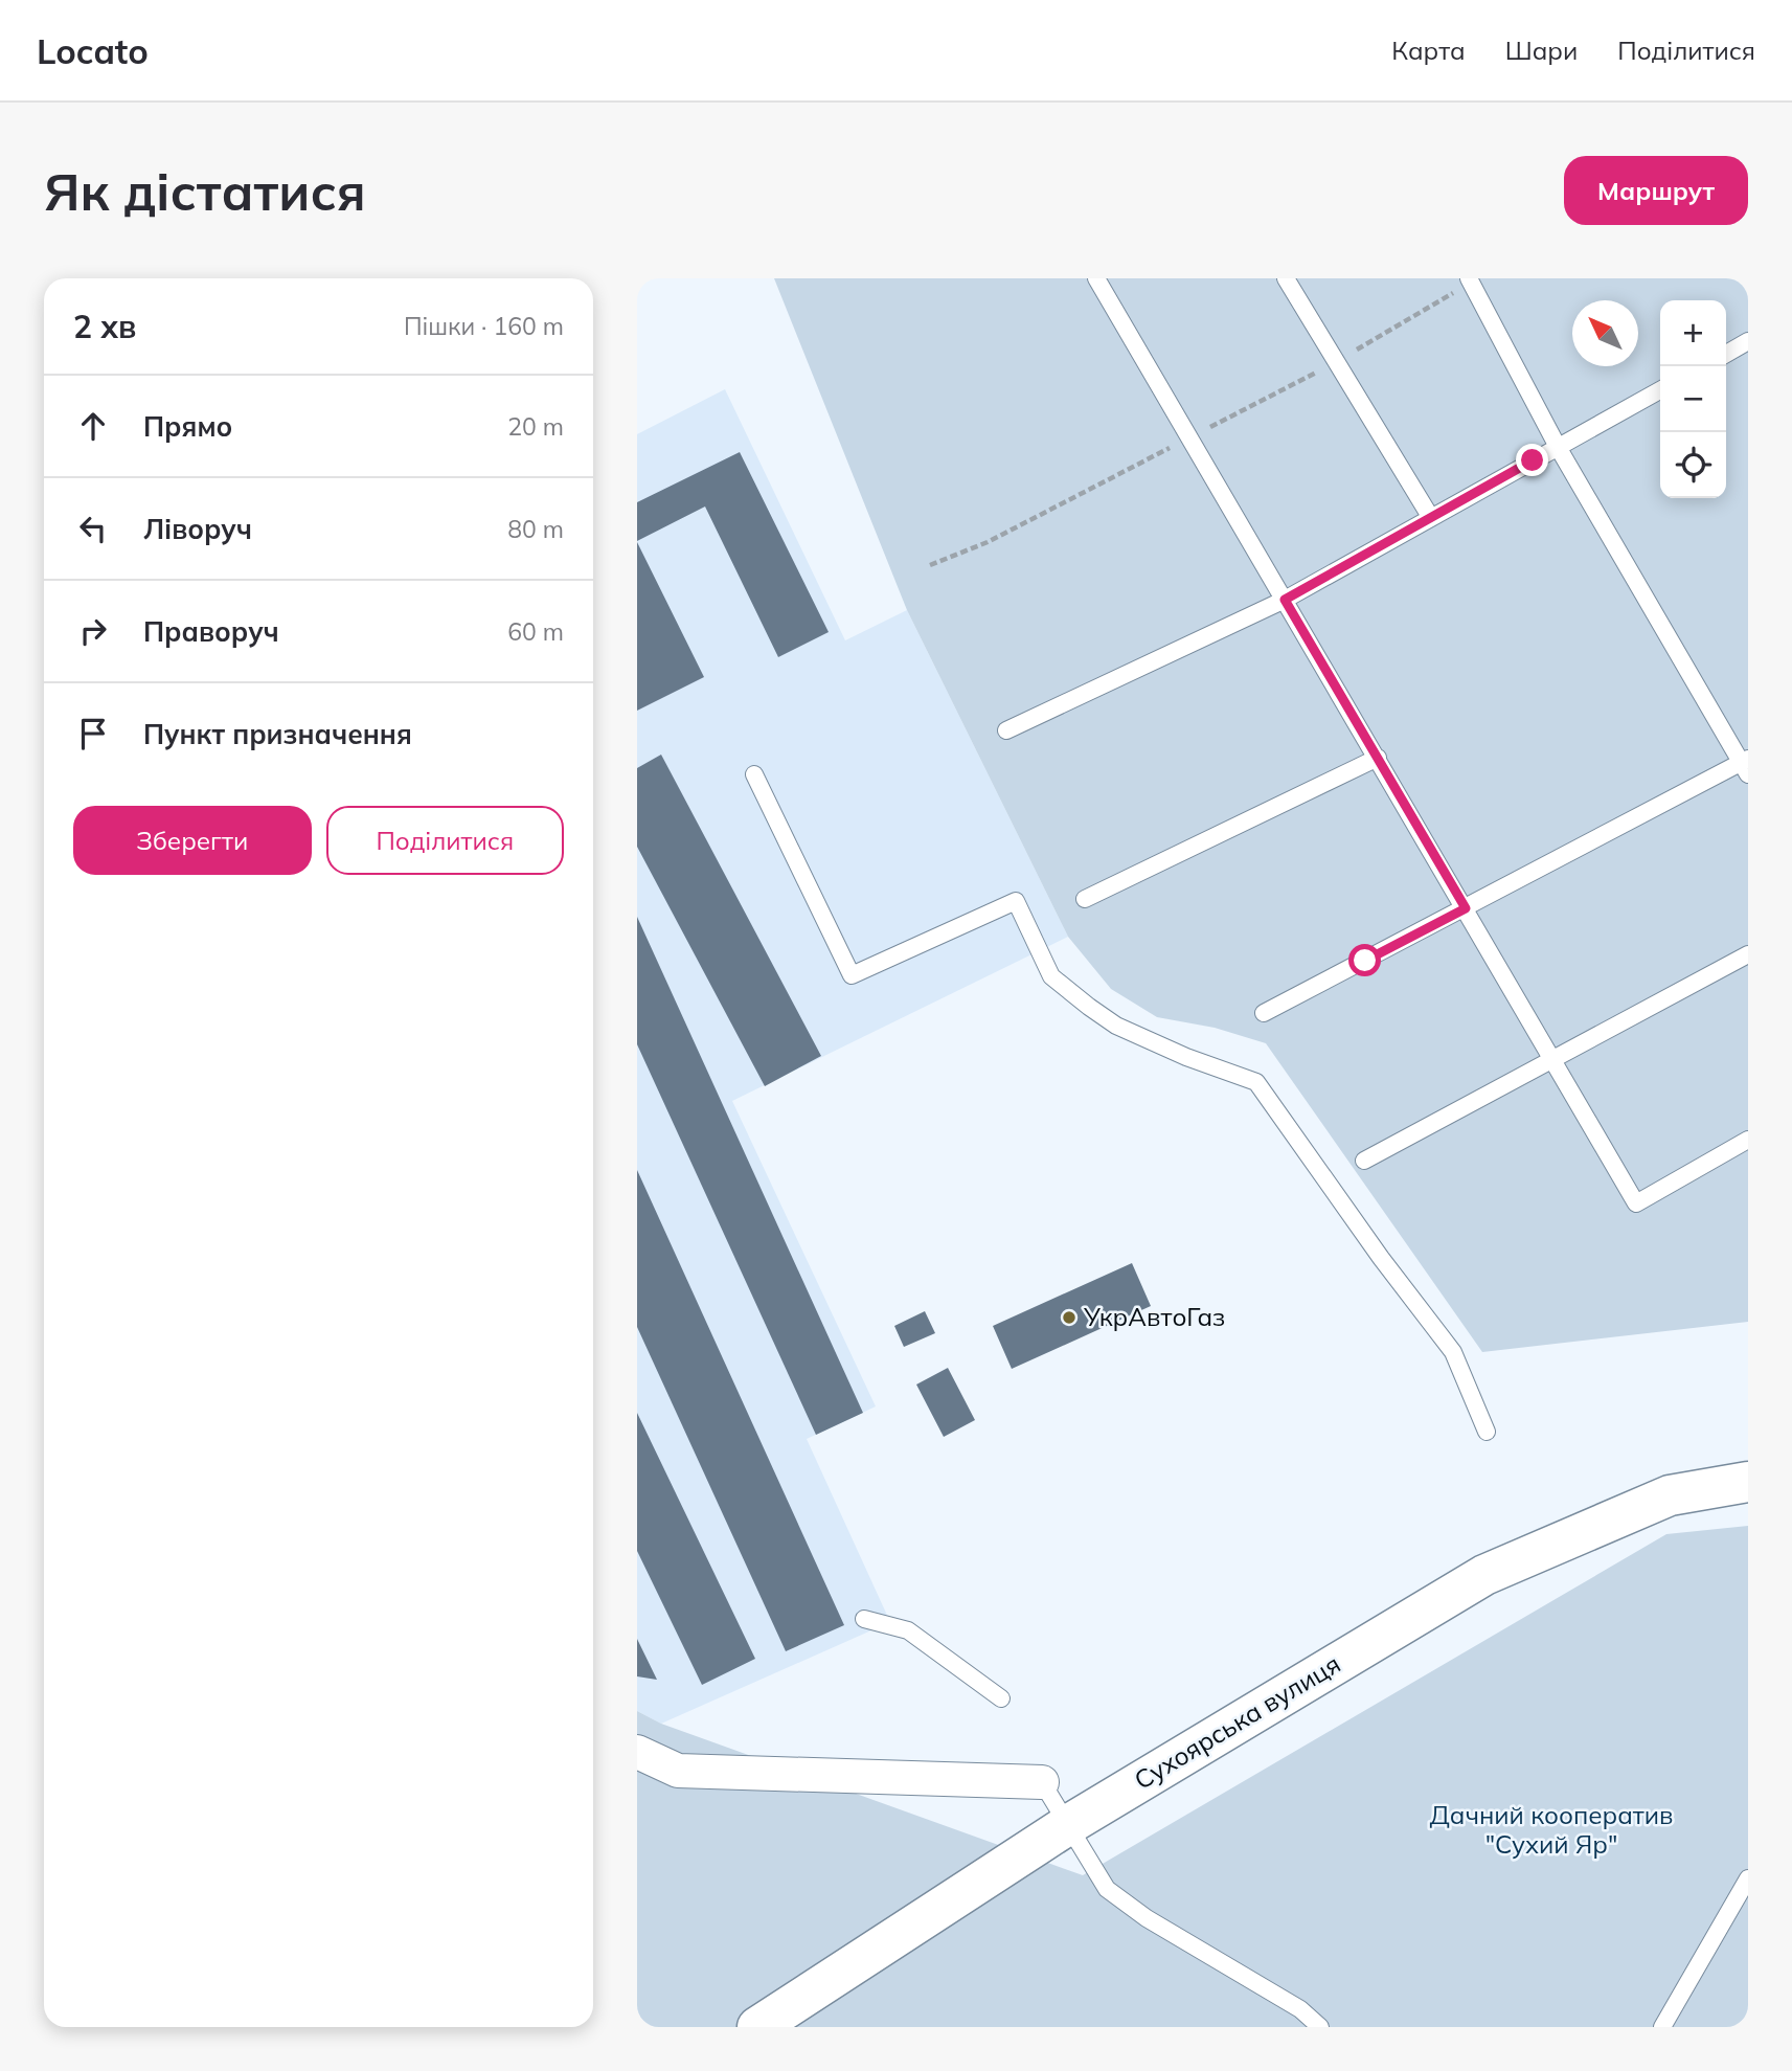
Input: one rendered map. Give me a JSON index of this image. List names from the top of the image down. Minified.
{"streets":{"street":["Сухоярська вулиця"]},"parks":["Дачний кооператив \"Сухий Яр\""],"places":["УкрАвтоГаз"],"north":"top left","page":{"header":"Locato","nav":["Карта","Шари","Поділитися"],"buttons":["Маршрут",["Зберегти","Поділитися"]],"title":"Як дістатися","heading":["2 хв","Пішки · 160 m"],"map_buttons":["+","−"],"list":[["Прямо","20 m"],["Ліворуч","80 m"],["Праворуч","60 m"],"Пункт призначення"]}}
